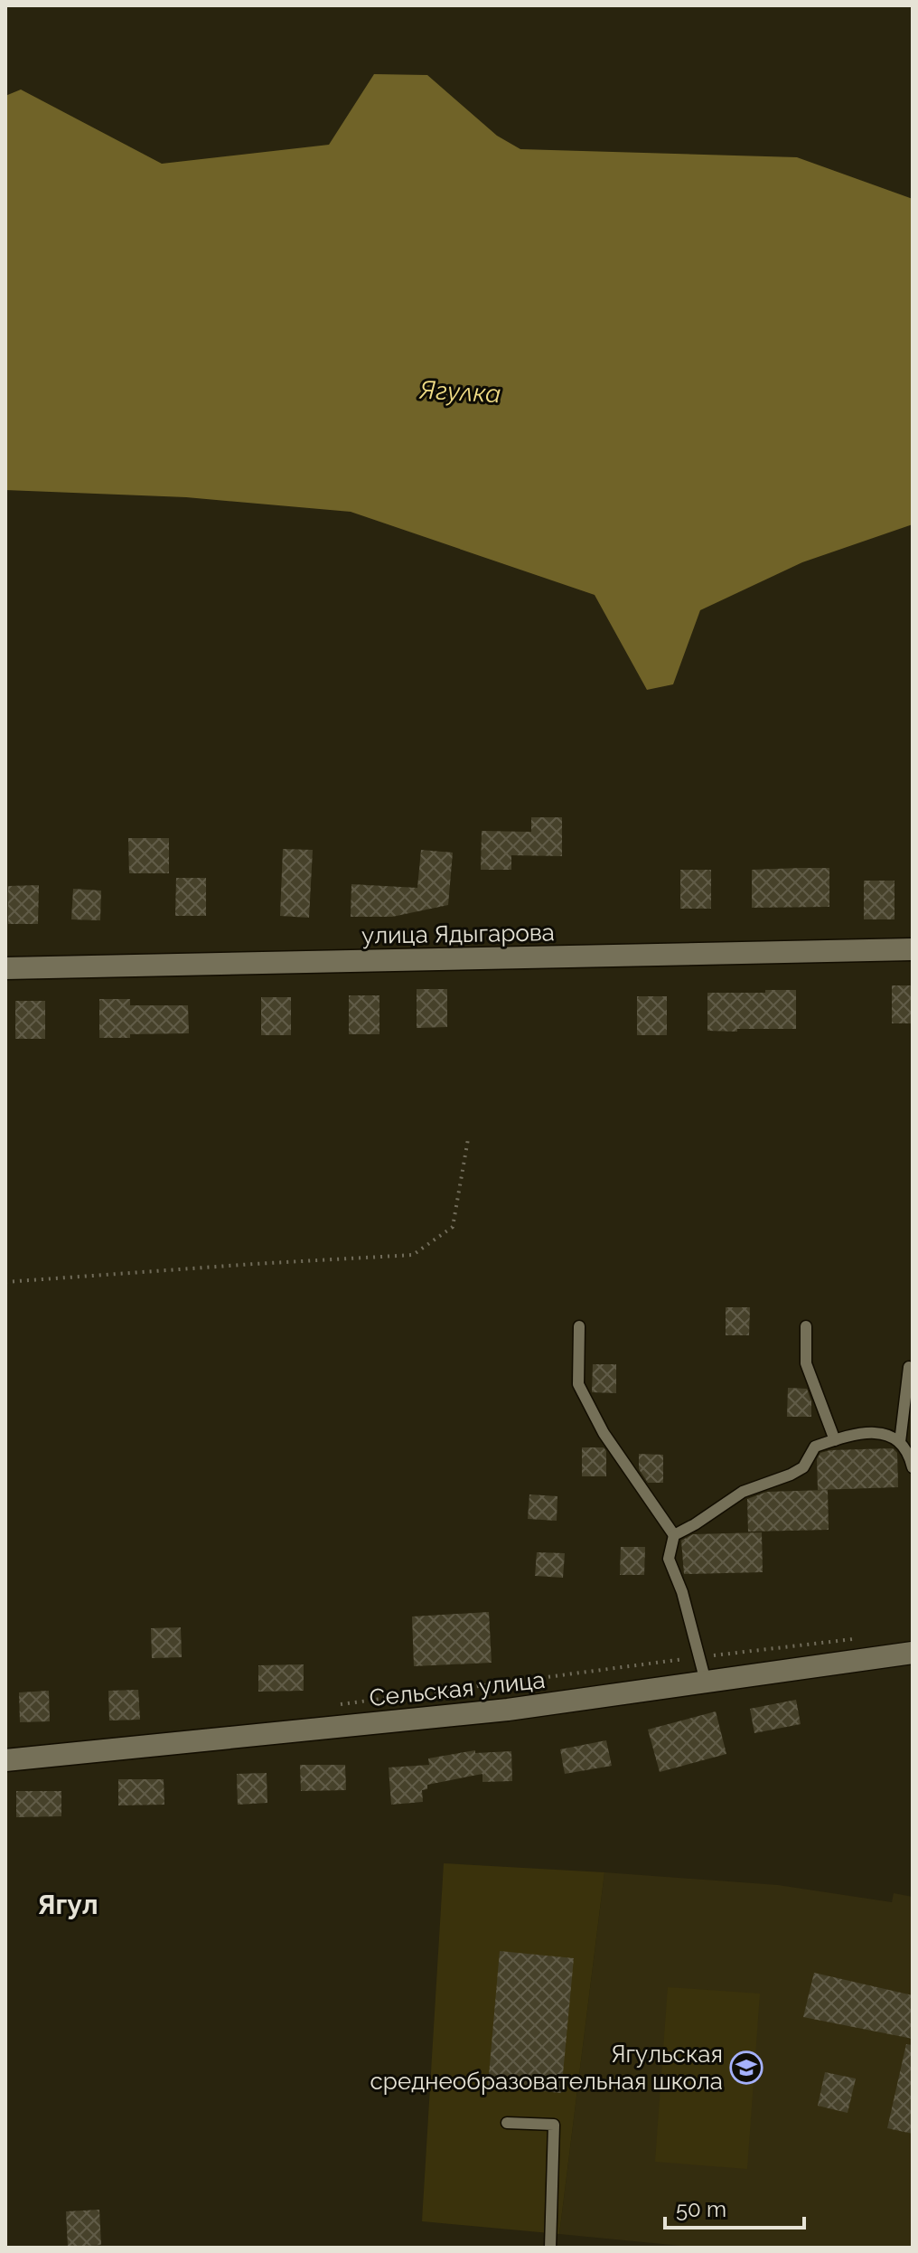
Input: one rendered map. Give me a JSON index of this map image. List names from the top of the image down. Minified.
{"streets":{"street":["улица Ядыгарова","Сельская улица"]},"districts":["Ягул"],"water":["Ягулка"],"places":{"school or university":["Ягульская среднеобразовательная школа"]},"scale_bar":"50 m"}
